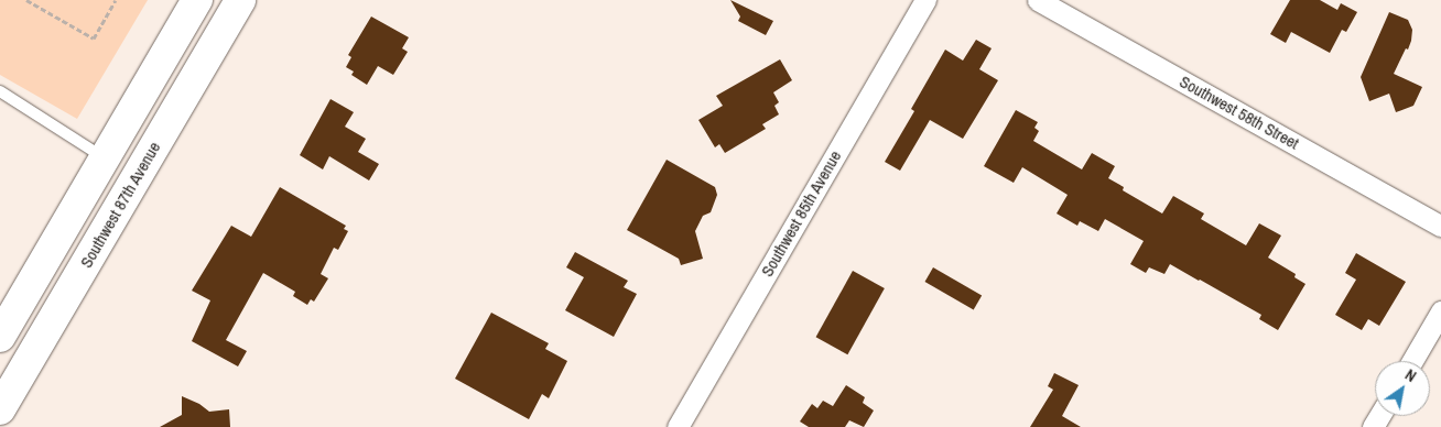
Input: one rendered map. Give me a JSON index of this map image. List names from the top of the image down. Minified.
{"streets":{"main road":["Southwest 87th Avenue"],"street":["Southwest 58th Street","Southwest 85th Avenue"]},"north":"top right"}
